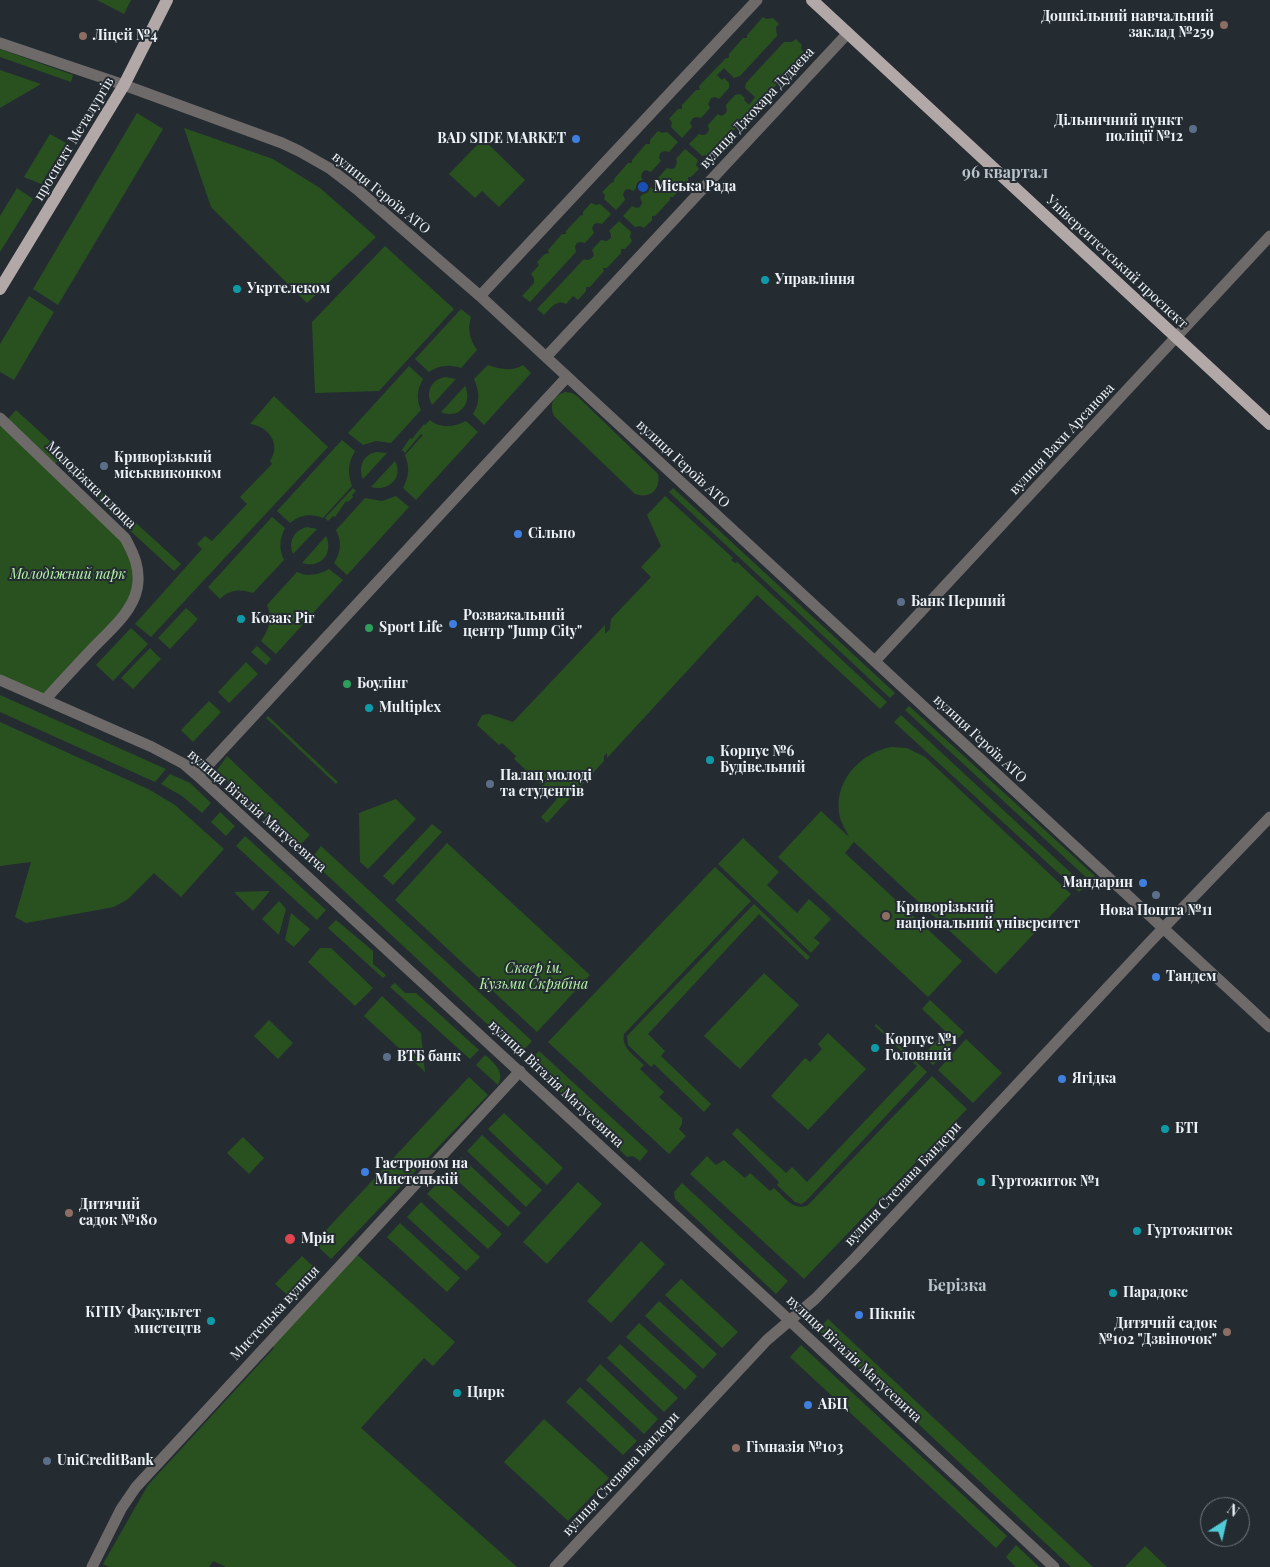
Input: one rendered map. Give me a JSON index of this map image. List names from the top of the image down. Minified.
{"streets":{"main road":["проспект Металургів","Університетський проспект"],"street":["вулиця Джохара Дудаєва","вулиця Героїв АТО","вулиця Вахи Арсанова","Молодіжна площа","вулиця Віталія Матусевича","вулиця Степана Бандери","Мистецька вулиця"]},"crossings":[["вулиця Джохара Дудаєва","вулиця Героїв АТО"],["вулиця Джохара Дудаєва","Університетський проспект"],["проспект Металургів","вулиця Героїв АТО"],["вулиця Героїв АТО","вулиця Вахи Арсанова"],["вулиця Героїв АТО","вулиця Степана Бандери"],["Університетський проспект","вулиця Вахи Арсанова"],["Молодіжна площа","вулиця Віталія Матусевича"],["вулиця Віталія Матусевича","вулиця Степана Бандери"],["вулиця Віталія Матусевича","Мистецька вулиця"]],"districts":["96 квартал","Берізка"],"parks":["Молодіжний парк","Сквер ім. Кузьми Скрябіна"],"places":["Дошкільний навчальний заклад №259","Ліцей №4","Дільничний пункт поліції №12","BAD SIDE MARKET","Міська Рада","Управління","Укртелеком","Криворізький міськвиконком","Сільпо","Банк Перший","Козак Ріг","Розважальний центр \"Jump City\"","Sport Life","Боулінг","Multiplex","Корпус №6 Будівельний","Палац молоді та студентів","Мандарин","Нова Пошта №11","Криворізький національний університет","Тандем","Корпус №1 Головний","ВТБ банк","Ягідка","БТІ","Гастроном на Мистецькій","Гуртожиток №1","Дитячий садок №180","Гуртожиток","Мрія","Парадокс","Пікнік","КГПУ Факультет мистецтв","Дитячий садок №102 \"Дзвіночок\"","Цирк","АБЦ","Гімназія №103","UniCreditBank"],"north":"top right"}
